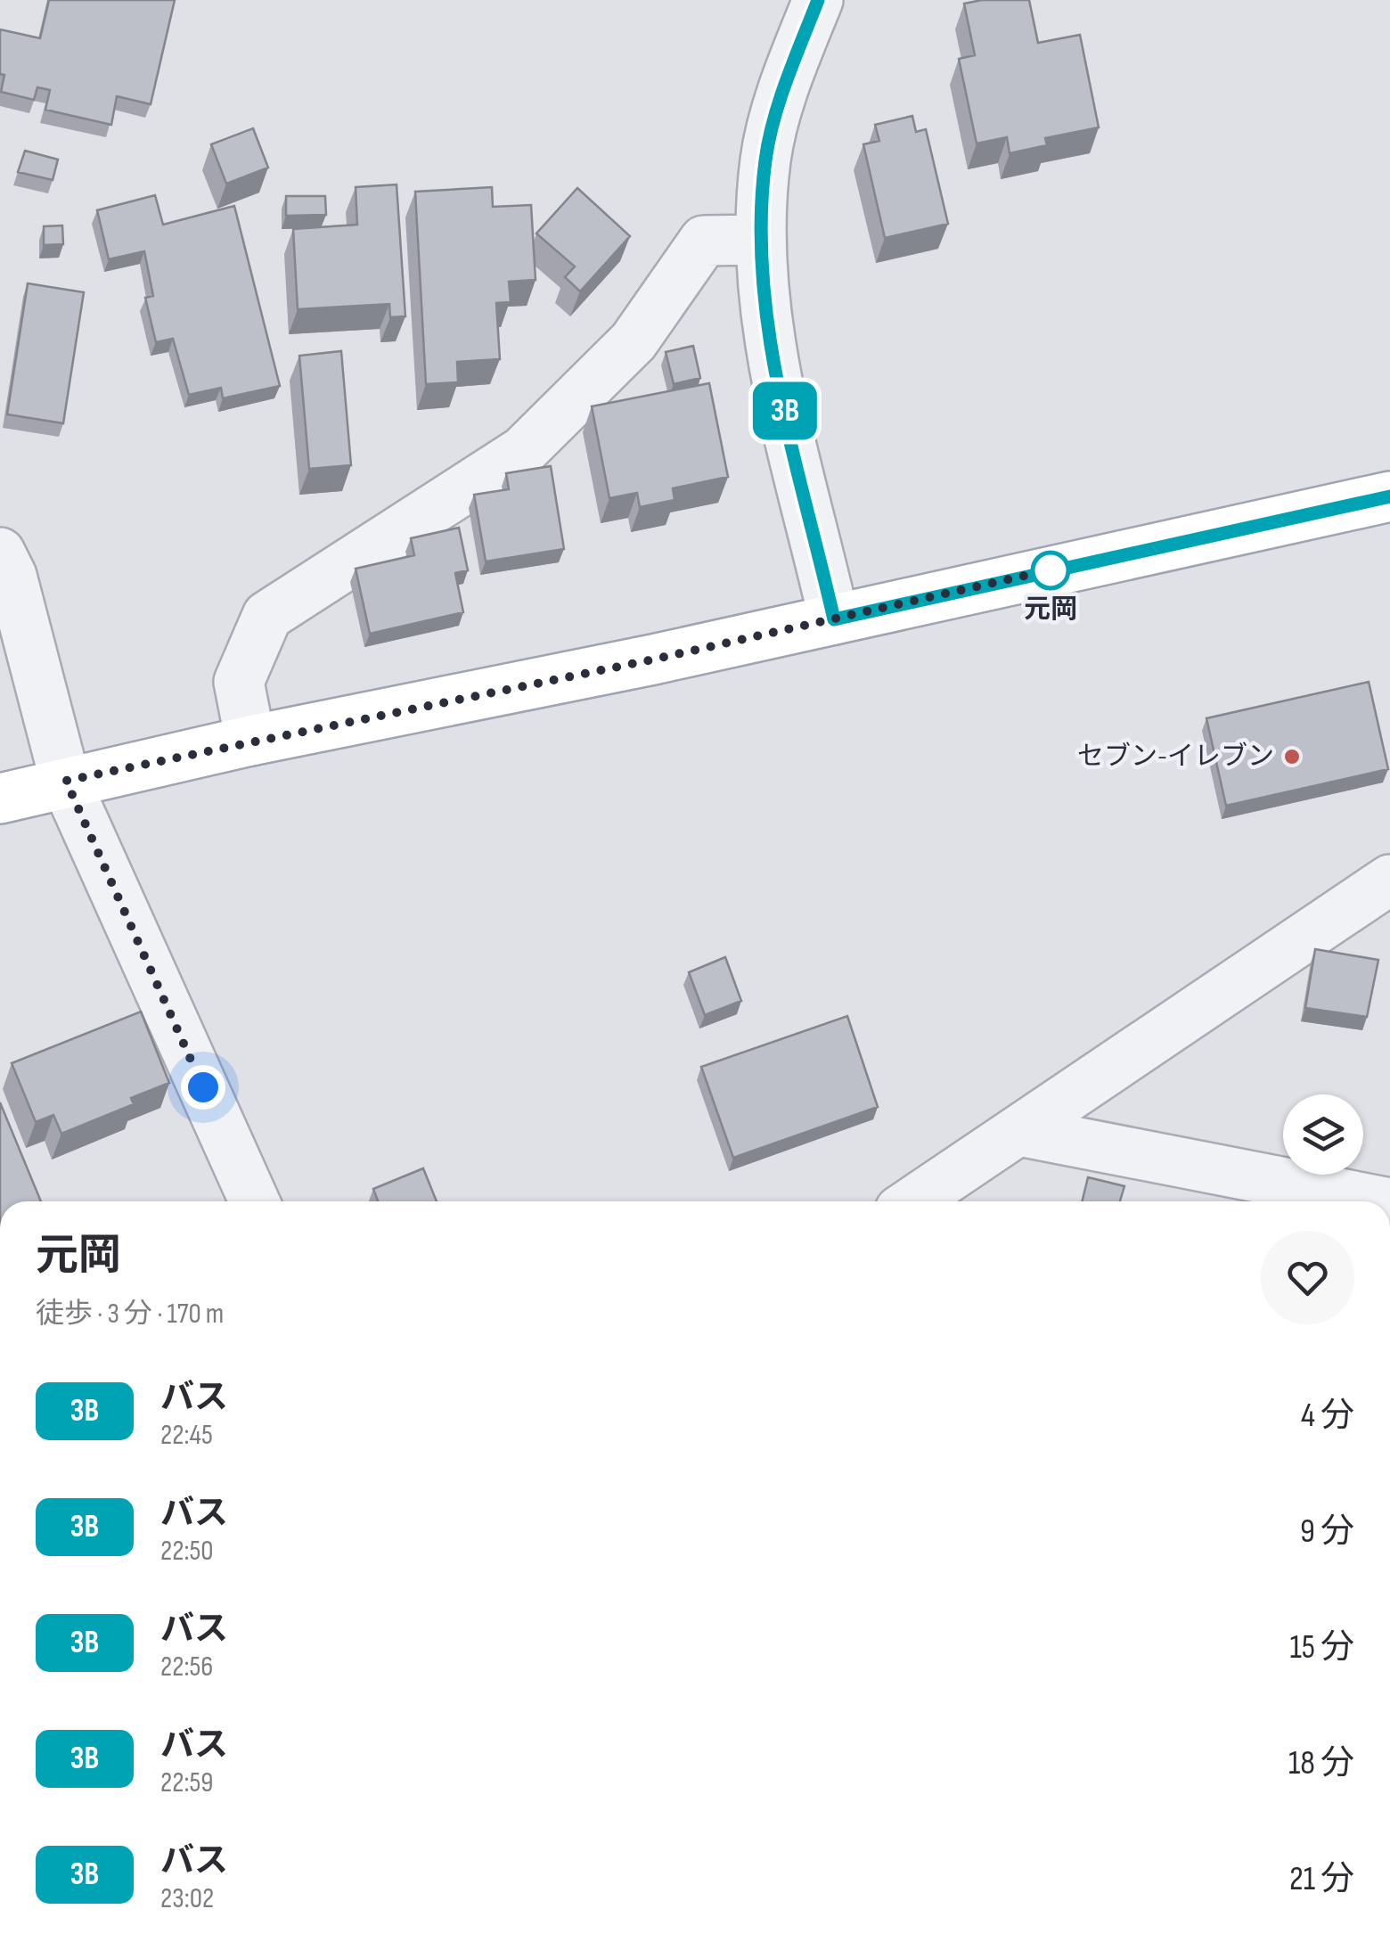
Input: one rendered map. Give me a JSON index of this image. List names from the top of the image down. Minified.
{"places":["元岡","セブン-イレブン"],"lines":["bus line 3B"],"page":{"on_map":"3B","heading":["元岡","徒歩 · 3 分 · 170 m"],"list":[{"mark":"3B","name":"バス","note":"22:45","value":"4 分"},{"mark":"3B","name":"バス","note":"22:50","value":"9 分"},{"mark":"3B","name":"バス","note":"22:56","value":"15 分"},{"mark":"3B","name":"バス","note":"22:59","value":"18 分"},{"mark":"3B","name":"バス","note":"23:02","value":"21 分"}]}}
